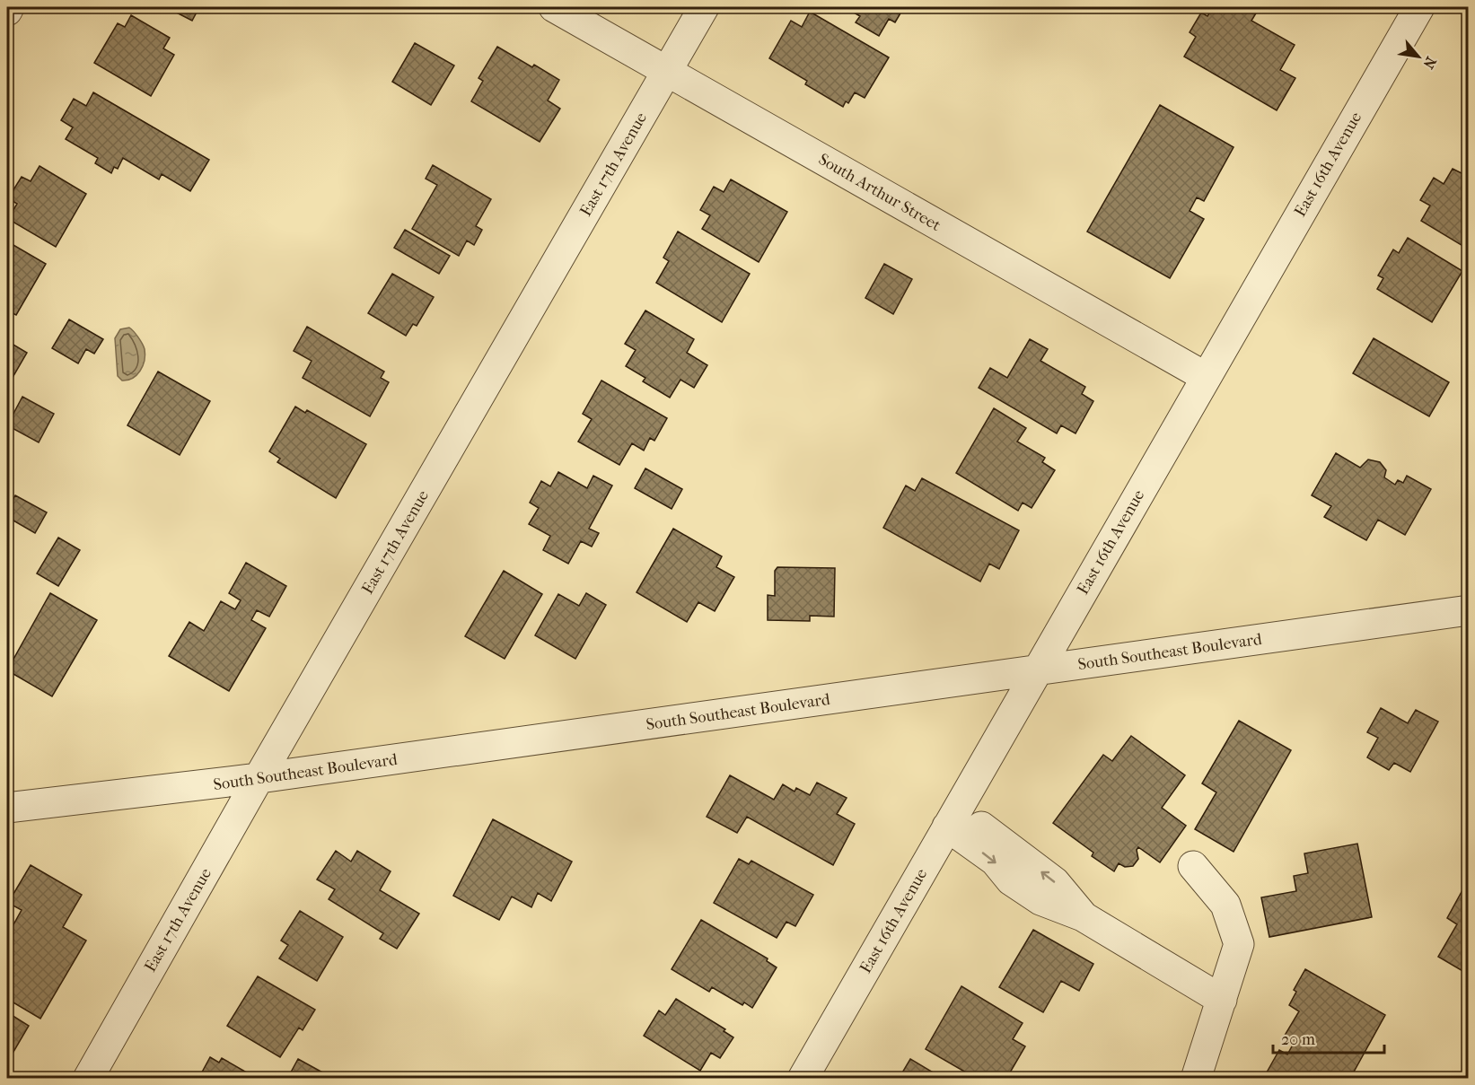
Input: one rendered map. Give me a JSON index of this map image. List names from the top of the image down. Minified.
{"streets":{"street":["East 17th Avenue","East 16th Avenue","South Arthur Street","South Southeast Boulevard"]},"crossings":[["East 17th Avenue","South Arthur Street"],["East 17th Avenue","South Southeast Boulevard"],["East 16th Avenue","South Arthur Street"],["East 16th Avenue","South Southeast Boulevard"]],"scale_bar":"20 m","north":"bottom right"}
